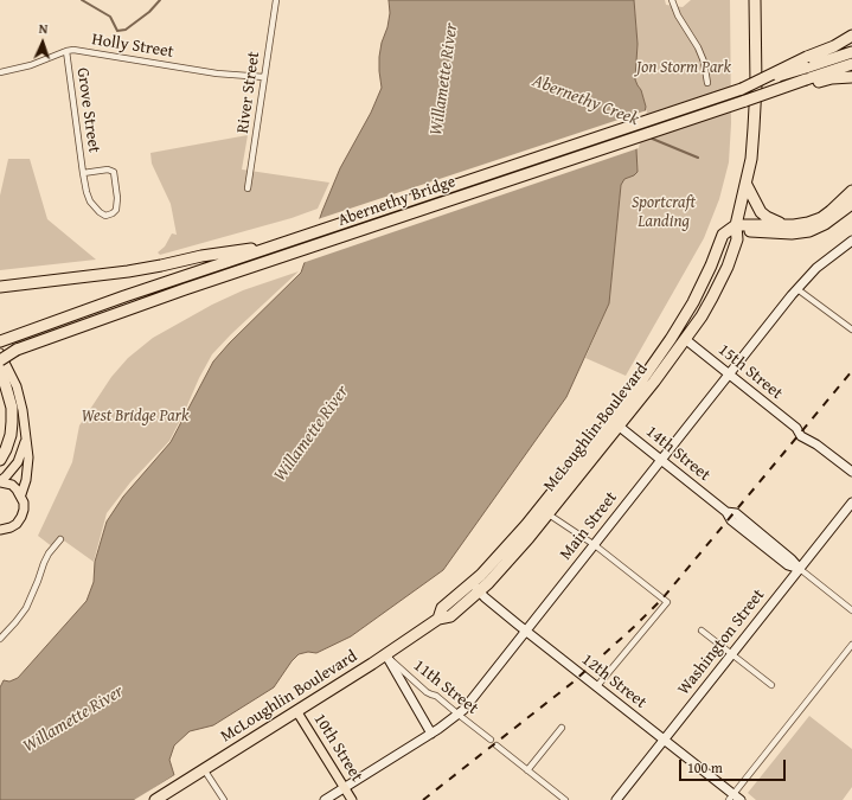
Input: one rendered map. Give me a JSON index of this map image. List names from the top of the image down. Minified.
{"streets":{"highway":["Abernethy Bridge","McLoughlin Boulevard"],"main road":["10th Street"],"street":["Holly Street","River Street","Grove Street","15th Street","14th Street","Main Street","Washington Street","12th Street","11th Street"]},"crossings":[["Holly Street","River Street"],["Holly Street","Grove Street"],["15th Street","McLoughlin Boulevard"],["15th Street","Main Street"],["McLoughlin Boulevard","14th Street"],["McLoughlin Boulevard","12th Street"],["McLoughlin Boulevard","11th Street"],["McLoughlin Boulevard","10th Street"],["14th Street","Main Street"],["14th Street","Washington Street"],["Main Street","12th Street"],["Main Street","11th Street"],["Main Street","10th Street"],["Washington Street","12th Street"]],"water":["Willamette River","Abernethy Creek"],"parks":["Jon Storm Park","Sportcraft Landing","West Bridge Park"],"scale_bar":"100 m","north":"top"}
